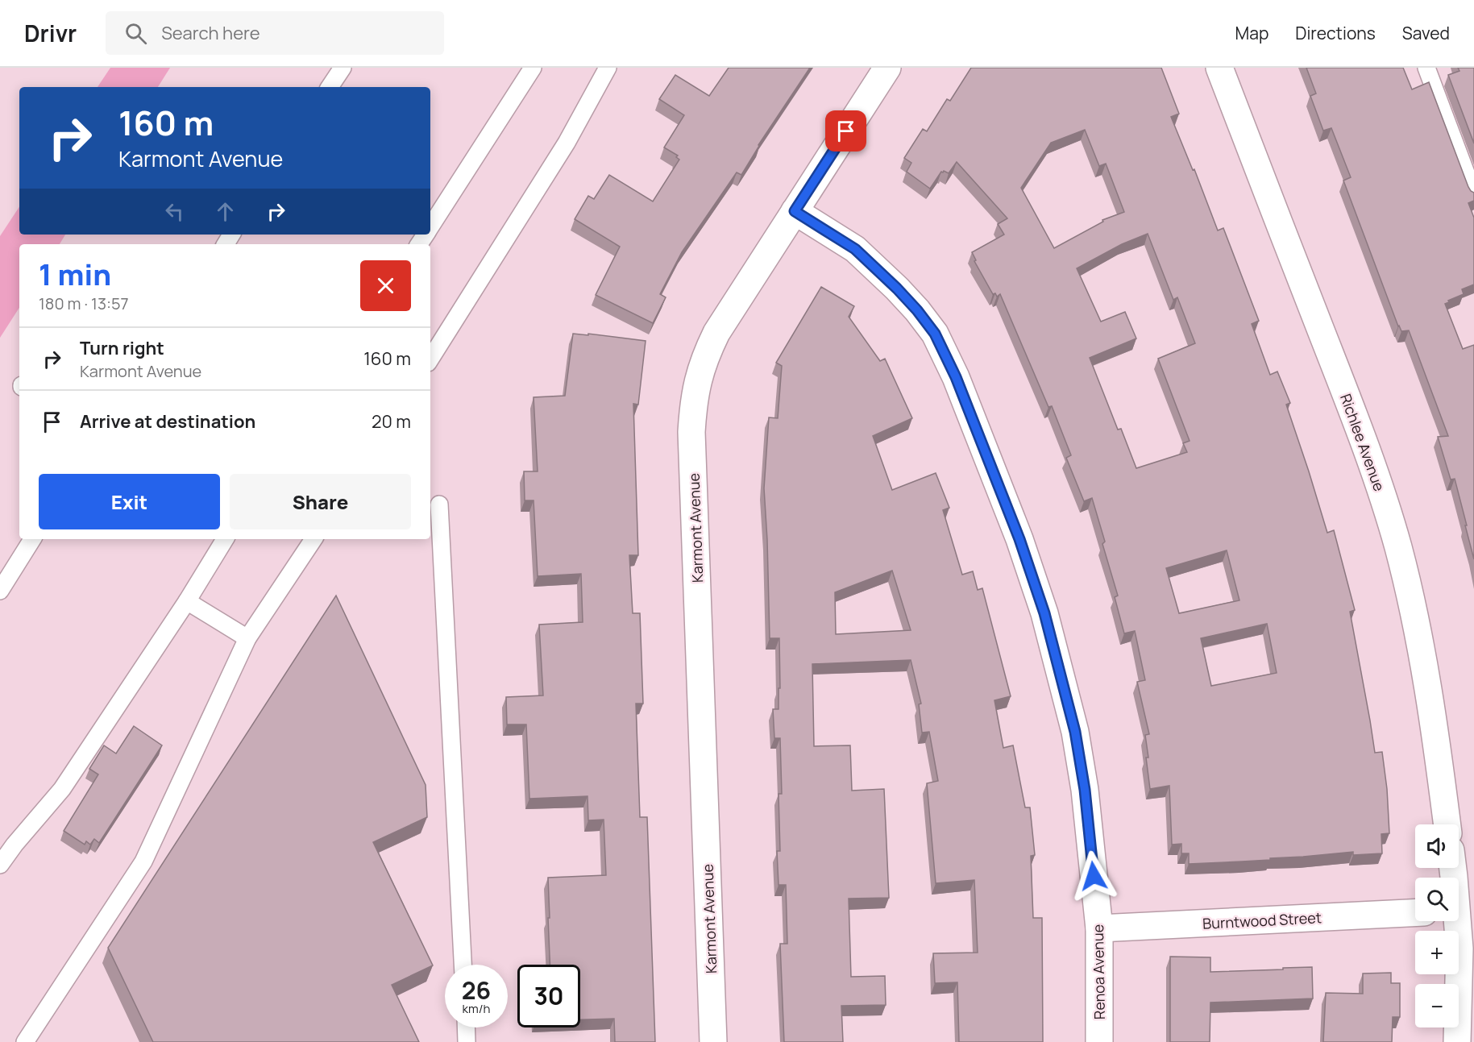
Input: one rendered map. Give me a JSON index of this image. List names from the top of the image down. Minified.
{"streets":{"street":["Richlee Avenue","Karmont Avenue","Burntwood Street","Renoa Avenue"]},"crossings":[["Karmont Avenue","Renoa Avenue"],["Burntwood Street","Renoa Avenue"]],"page":{"header":"Drivr","search":"Search here","nav":["Map","Directions","Saved"],"turn":["160 m","Karmont Avenue"],"heading":["1 min","180 m · 13:57"],"list":[{"name":"Turn right","note":"Karmont Avenue","value":"160 m"},{"name":"Arrive at destination","value":"20 m"}],"buttons":["Exit","Share"],"map_buttons":["+","−"],"speed":"26 km/h","limit":"30"}}
